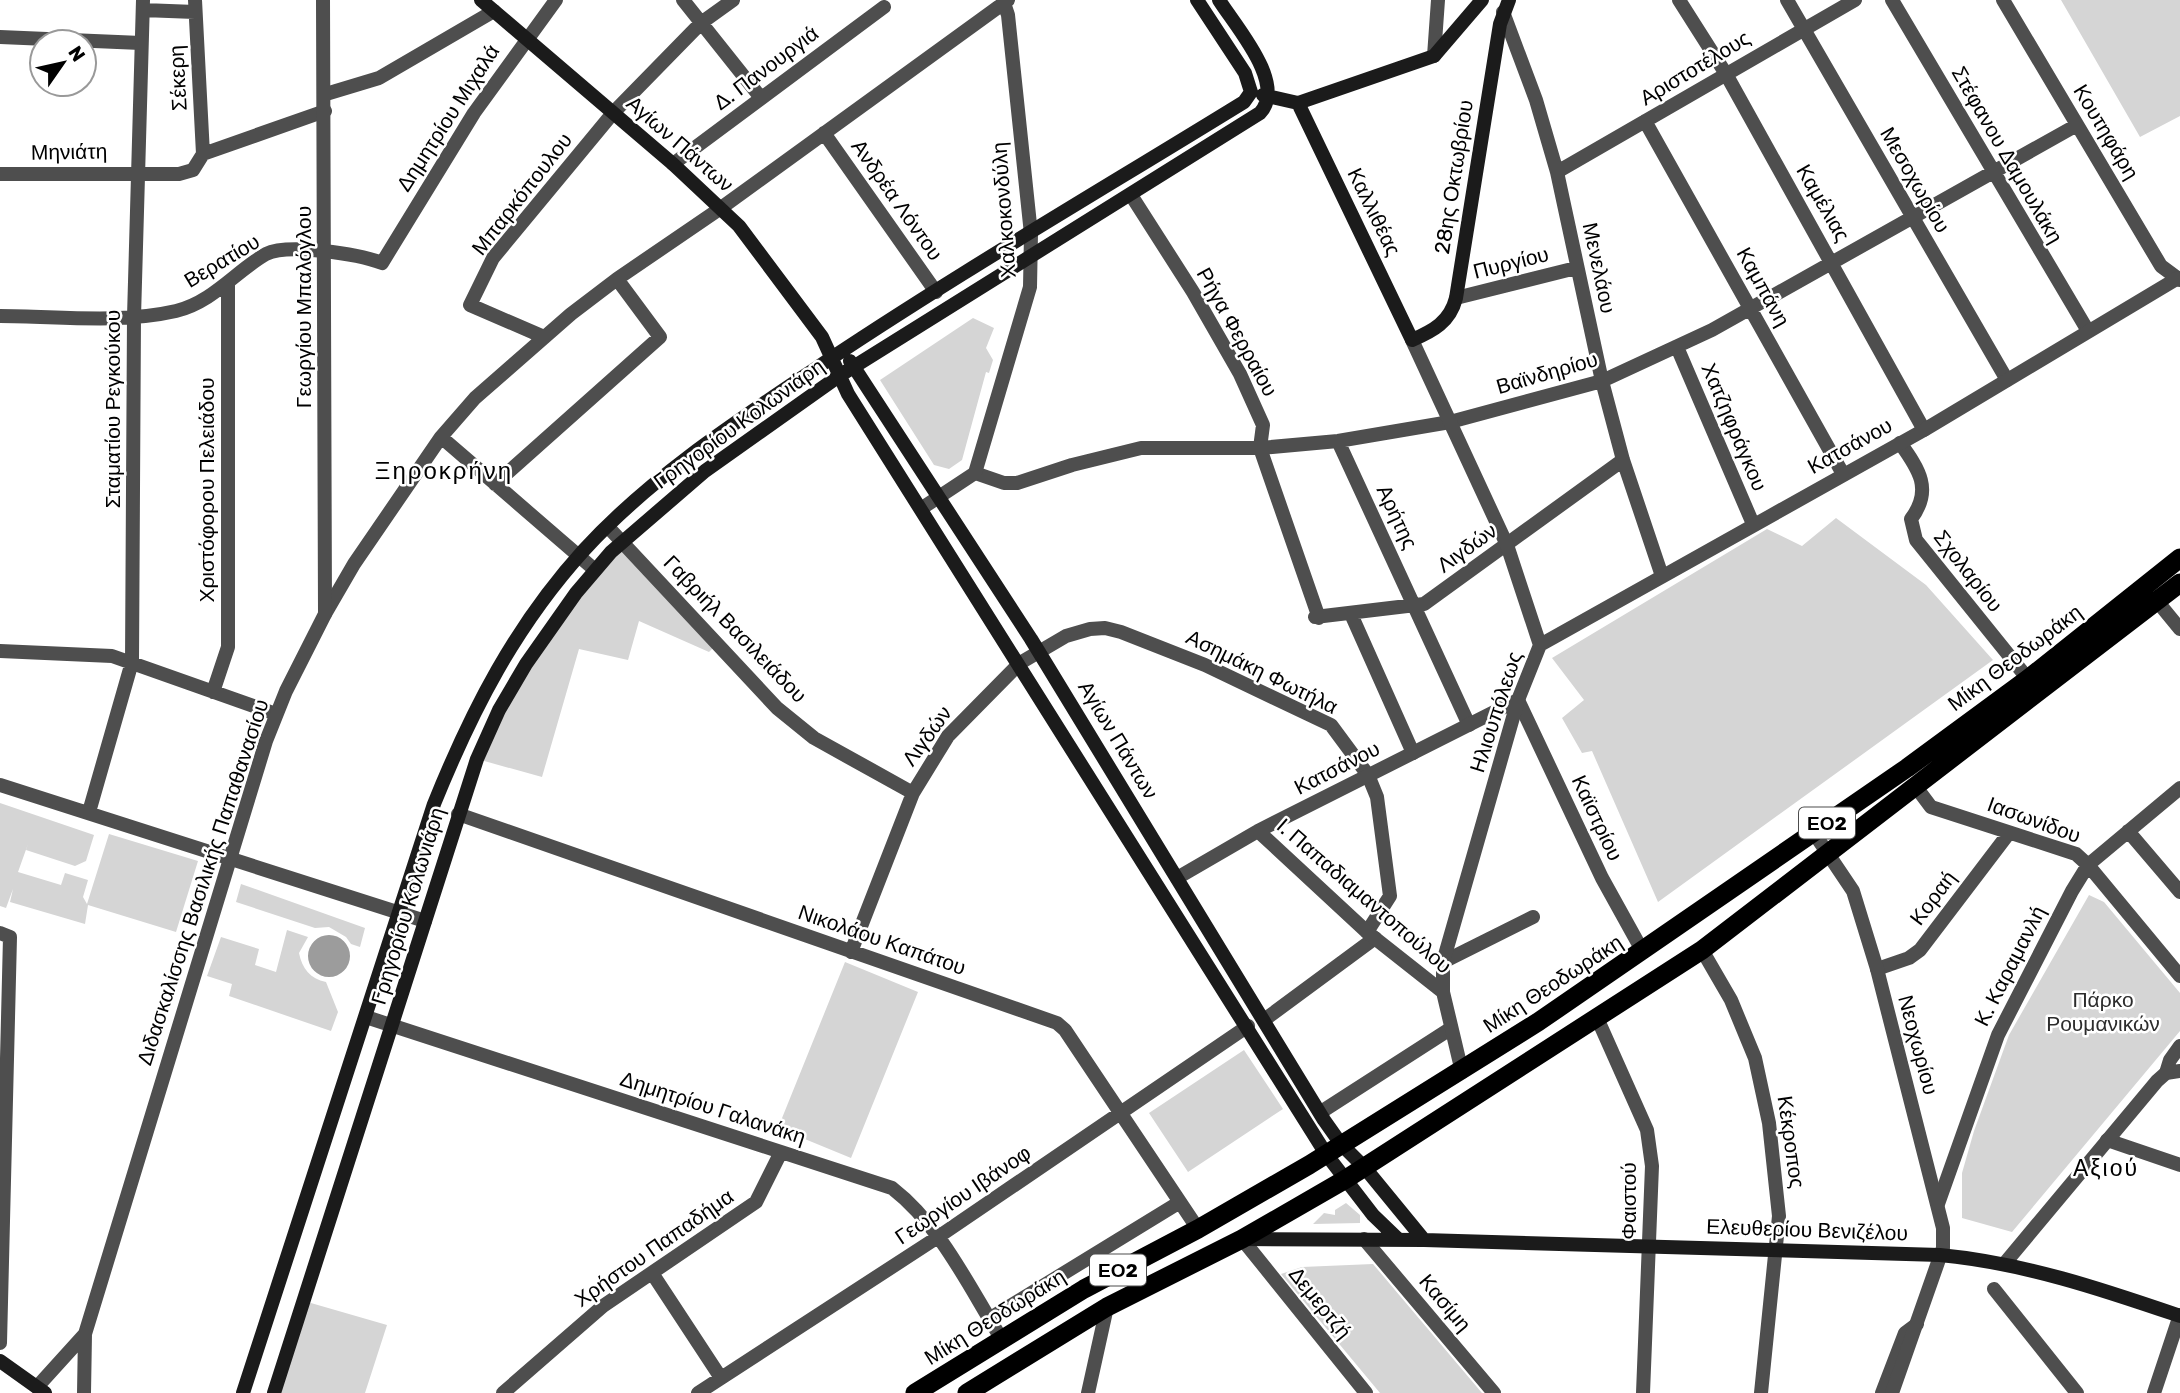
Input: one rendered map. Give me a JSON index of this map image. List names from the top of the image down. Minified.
{"streets":{"highway":["Μίκη Θεοδωράκη","ΕΟ2"],"main road":["Αγίων Πάντων","28ης Οκτωβρίου","Καλλιθέας","Γρηγορίου Κολωνιάρη","Ελευθερίου Βενιζέλου"],"street":["Δ. Πανουργιά","Αριστοτέλους","Σέκερη","Δημητρίου Μιχαλά","Κουτηφάρη","Μηνιάτη","Στέφανου Δαμουλάκη","Μεσοχωρίου","Μπαρκόπουλου","Ανδρέα Λόντου","Καμέλιας","Χαλκοκονδύλη","Βερατίου","Πυργίου","Μενελάου","Καμπάνη","Γεωργίου Μπαλόγλου","Ρήγα Φερραίου","Βαϊνδηρίου","Σταματίου Ρεγκούκου","Χατζηφράγκου","Κατσάνου","Χριστόφορου Πελειάδου","Αρήτης","Λιγδών","Σχολαρίου","Γαβριήλ Βασιλειάδου","Ασημάκη Φωτήλα","Ηλιουπόλεως","Καϊστρίου","Ιασωνίδου","Διδασκαλίσσης Βασιλικής Παπαθανασίου","Ι. Παπαδιαμαντοπούλου","Κοραή","Νικολάου Καπάτου","Κ. Καραμανλή","Νεοχωρίου","Δημητρίου Γαλανάκη","Κέκροπος","Γεωργίου Ιβάνοφ","Φαιστού","Χρήστου Παπαδήμα","Δεμερτζή","Κασίμη"]},"crossings":[["Δ. Πανουργιά","Αγίων Πάντων"],["Αριστοτέλους","Μεσοχωρίου"],["Αριστοτέλους","Καμέλιας"],["Αριστοτέλους","Μενελάου"],["Αριστοτέλους","Καμπάνη"],["Δημητρίου Μιχαλά","Αγίων Πάντων"],["Δημητρίου Μιχαλά","Βερατίου"],["Κουτηφάρη","Βαϊνδηρίου"],["Κουτηφάρη","Κατσάνου"],["Αγίων Πάντων","Μπαρκόπουλου"],["Αγίων Πάντων","Γρηγορίου Κολωνιάρη"],["Αγίων Πάντων","Κατσάνου"],["Αγίων Πάντων","Λιγδών"],["Αγίων Πάντων","Μίκη Θεοδωράκη"],["Αγίων Πάντων","Διδασκαλίσσης Βασιλικής Παπαθανασίου"],["Αγίων Πάντων","Γεωργίου Ιβάνοφ"],["Μηνιάτη","Σταματίου Ρεγκούκου"],["Στέφανου Δαμουλάκη","Βαϊνδηρίου"],["Στέφανου Δαμουλάκη","Κατσάνου"],["28ης Οκτωβρίου","Καλλιθέας"],["28ης Οκτωβρίου","Πυργίου"],["28ης Οκτωβρίου","Μενελάου"],["28ης Οκτωβρίου","Ηλιουπόλεως"],["Μεσοχωρίου","Βαϊνδηρίου"],["Μεσοχωρίου","Κατσάνου"],["Μπαρκόπουλου","Διδασκαλίσσης Βασιλικής Παπαθανασίου"],["Ανδρέα Λόντου","Γρηγορίου Κολωνιάρη"],["Ανδρέα Λόντου","Διδασκαλίσσης Βασιλικής Παπαθανασίου"],["Καμέλιας","Βαϊνδηρίου"],["Καμέλιας","Κατσάνου"],["Χαλκοκονδύλη","Βαϊνδηρίου"],["Χαλκοκονδύλη","Γρηγορίου Κολωνιάρη"],["Χαλκοκονδύλη","Διδασκαλίσσης Βασιλικής Παπαθανασίου"],["Καλλιθέας","Ηλιουπόλεως"],["Βερατίου","Γεωργίου Μπαλόγλου"],["Βερατίου","Σταματίου Ρεγκούκου"],["Βερατίου","Χριστόφορου Πελειάδου"],["Πυργίου","Μενελάου"],["Μενελάου","Βαϊνδηρίου"],["Μενελάου","Κατσάνου"],["Μενελάου","Λιγδών"],["Καμπάνη","Βαϊνδηρίου"],["Καμπάνη","Κατσάνου"],["Γεωργίου Μπαλόγλου","Διδασκαλίσσης Βασιλικής Παπαθανασίου"],["Ρήγα Φερραίου","Βαϊνδηρίου"],["Ρήγα Φερραίου","Γρηγορίου Κολωνιάρη"],["Ρήγα Φερραίου","Λιγδών"],["Βαϊνδηρίου","Χατζηφράγκου"],["Βαϊνδηρίου","Αρήτης"],["Βαϊνδηρίου","Ηλιουπόλεως"],["Γρηγορίου Κολωνιάρη","Γαβριήλ Βασιλειάδου"],["Γρηγορίου Κολωνιάρη","Νικολάου Καπάτου"],["Γρηγορίου Κολωνιάρη","Δημητρίου Γαλανάκη"],["Χατζηφράγκου","Κατσάνου"],["Κατσάνου","Αρήτης"],["Κατσάνου","Σχολαρίου"],["Κατσάνου","Ασημάκη Φωτήλα"],["Κατσάνου","Ηλιουπόλεως"],["Κατσάνου","Καϊστρίου"],["Κατσάνου","Ι. Παπαδιαμαντοπούλου"],["Αρήτης","Λιγδών"],["Λιγδών","Γαβριήλ Βασιλειάδου"],["Λιγδών","Ασημάκη Φωτήλα"],["Λιγδών","Ηλιουπόλεως"],["Λιγδών","Νικολάου Καπάτου"],["Σχολαρίου","Μίκη Θεοδωράκη"],["Μίκη Θεοδωράκη","Ηλιουπόλεως"],["Μίκη Θεοδωράκη","Καϊστρίου"],["Μίκη Θεοδωράκη","Ιασωνίδου"],["Μίκη Θεοδωράκη","Νικολάου Καπάτου"],["Μίκη Θεοδωράκη","Νεοχωρίου"],["Μίκη Θεοδωράκη","Δημητρίου Γαλανάκη"],["Μίκη Θεοδωράκη","Κέκροπος"],["Μίκη Θεοδωράκη","Φαιστού"],["Μίκη Θεοδωράκη","Ελευθερίου Βενιζέλου"],["Μίκη Θεοδωράκη","Δεμερτζή"],["Ασημάκη Φωτήλα","Ι. Παπαδιαμαντοπούλου"],["Ηλιουπόλεως","Καϊστρίου"],["Ηλιουπόλεως","Ι. Παπαδιαμαντοπούλου"],["Ιασωνίδου","Κοραή"],["Ιασωνίδου","Κ. Καραμανλή"],["Κοραή","Νεοχωρίου"],["Νικολάου Καπάτου","Γεωργίου Ιβάνοφ"],["Κ. Καραμανλή","Νεοχωρίου"],["Νεοχωρίου","Ελευθερίου Βενιζέλου"],["Δημητρίου Γαλανάκη","Γεωργίου Ιβάνοφ"],["Δημητρίου Γαλανάκη","Χρήστου Παπαδήμα"],["Κέκροπος","Ελευθερίου Βενιζέλου"],["Φαιστού","Ελευθερίου Βενιζέλου"],["Ελευθερίου Βενιζέλου","Δεμερτζή"],["Ελευθερίου Βενιζέλου","Κασίμη"]],"districts":["Ξηροκρήνη","Αξιού"],"parks":["Πάρκο Ρουμανικών"],"north":"top right"}
